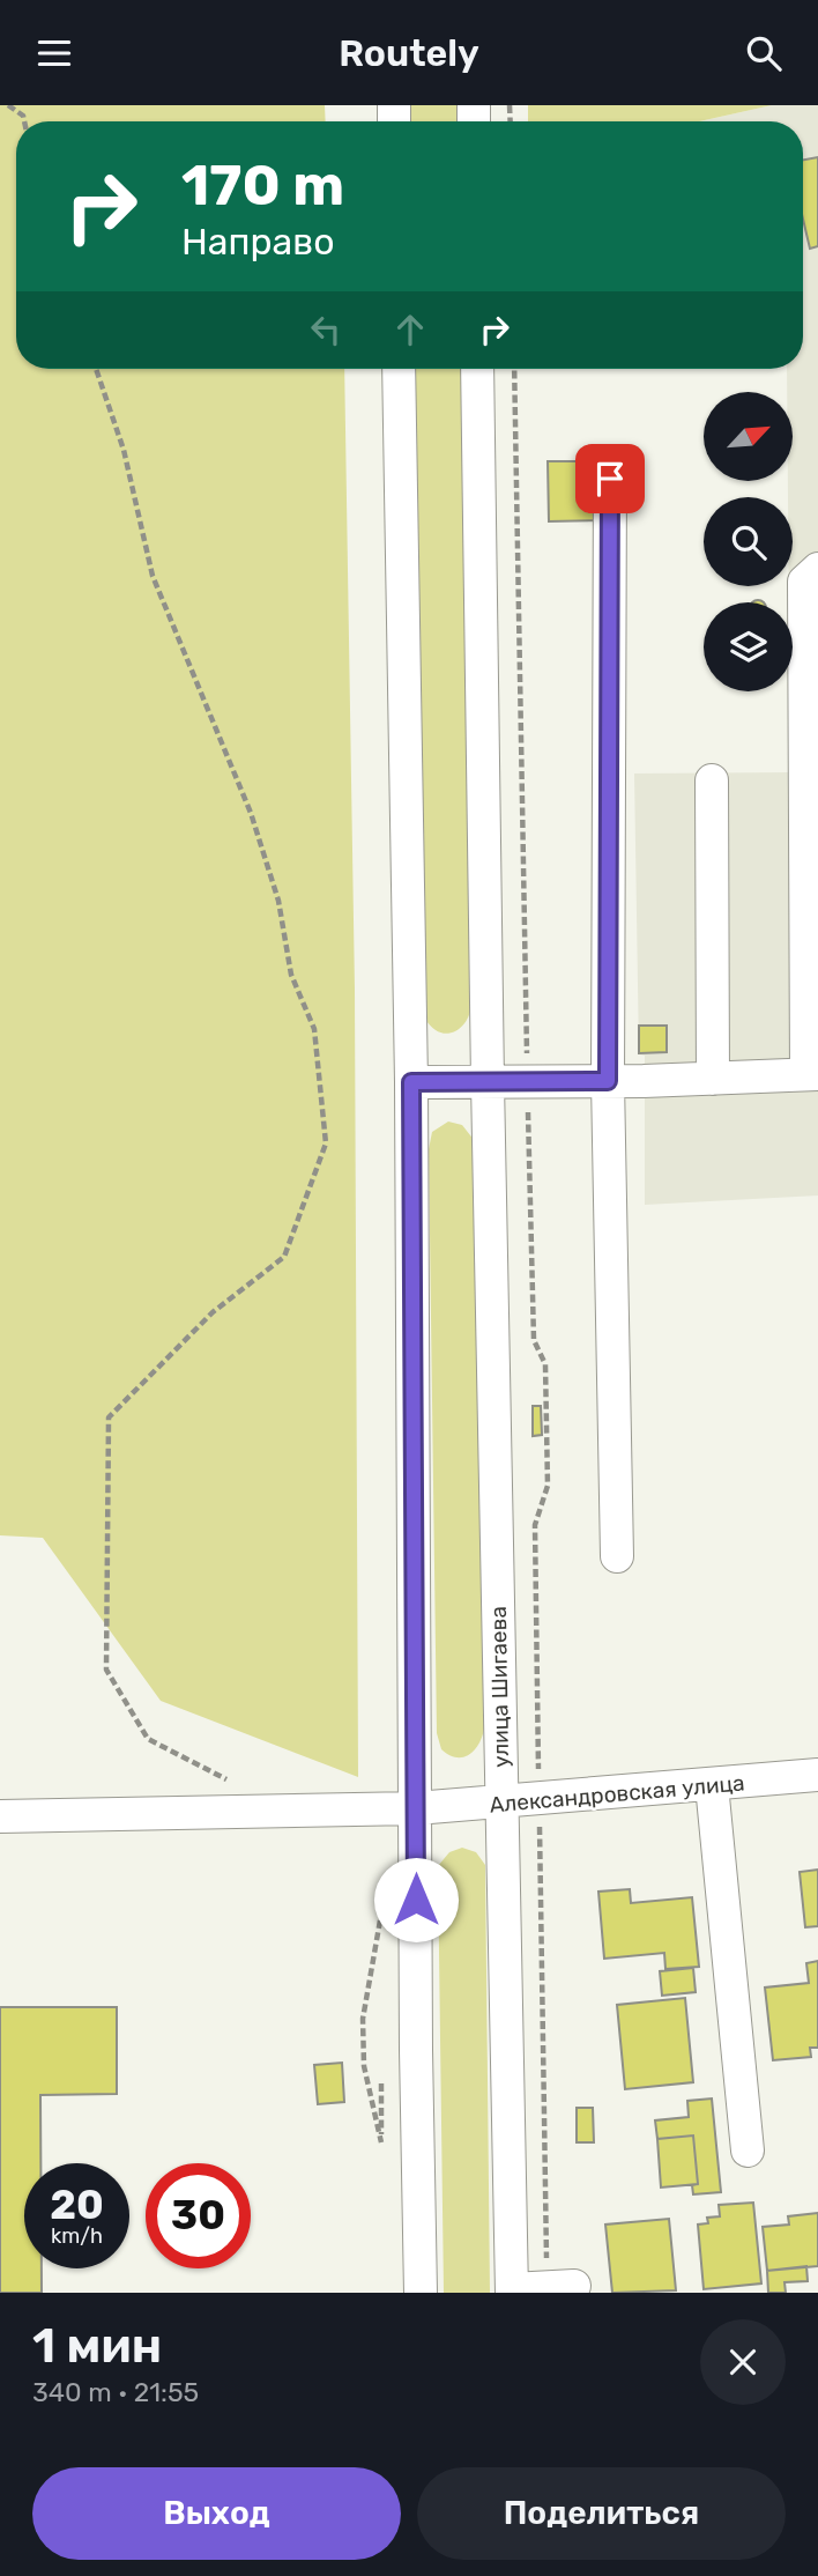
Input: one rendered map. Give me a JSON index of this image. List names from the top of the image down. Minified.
{"streets":{"street":["улица Шигаева","Александровская улица"]},"crossings":[["улица Шигаева","Александровская улица"]],"north":"top right","page":{"header":"Routely","turn":["170 m","Направо"],"speed":"20 km/h","limit":"30","heading":["1 мин","340 m · 21:55"],"buttons":["Выход","Поделиться"]}}
